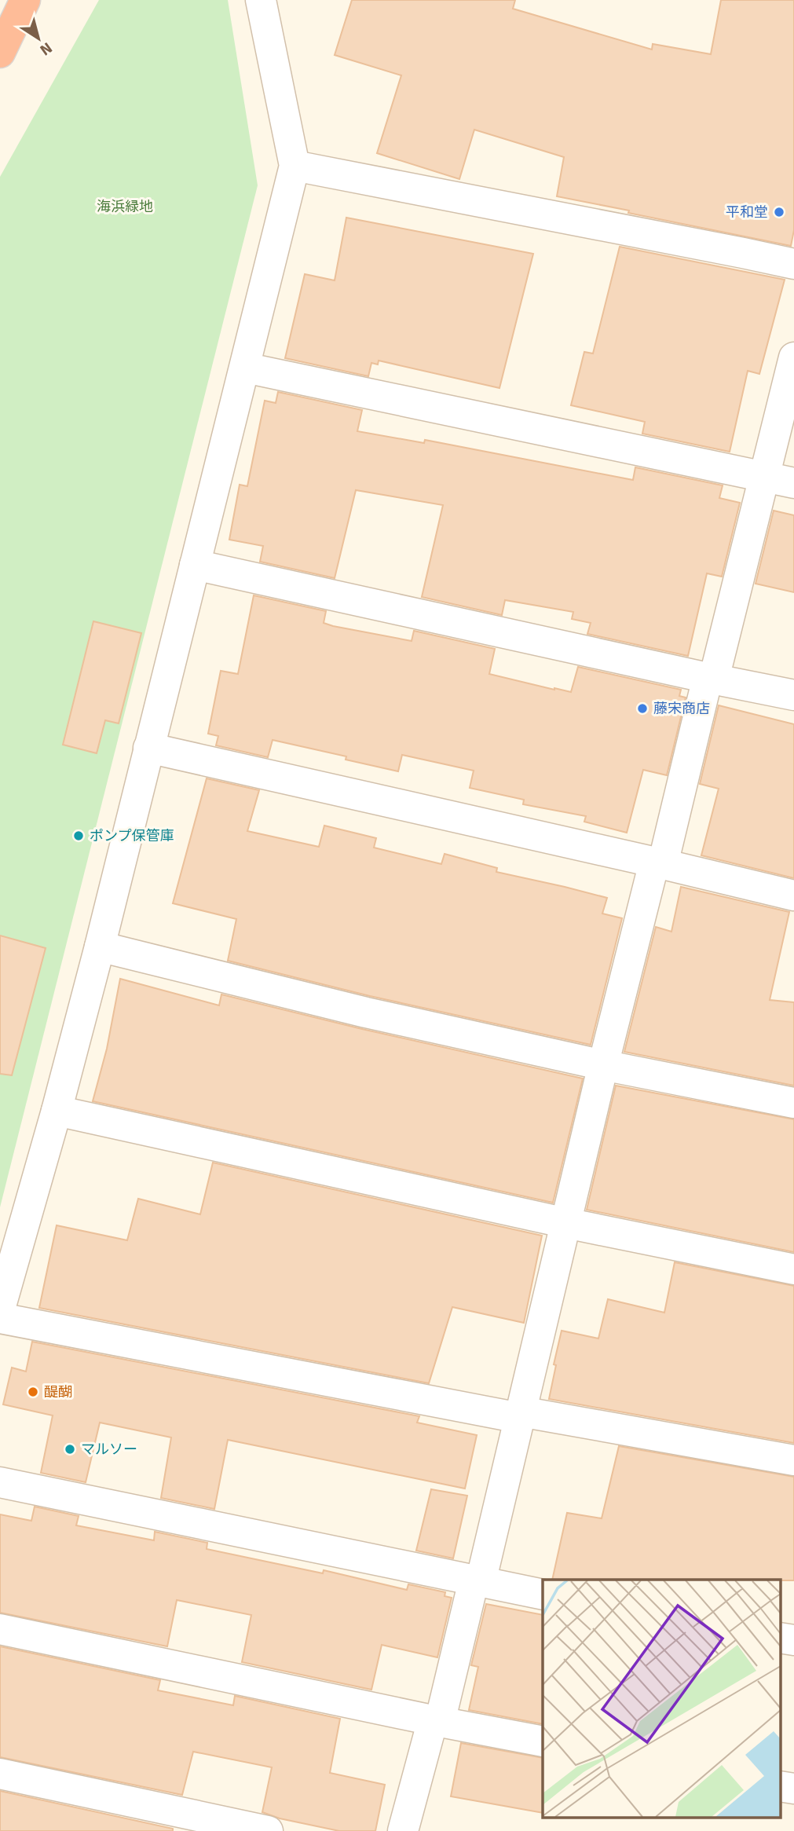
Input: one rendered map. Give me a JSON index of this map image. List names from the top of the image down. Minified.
{"parks":["海浜緑地"],"places":["平和堂","藤宋商店","ポンプ保管庫","醍醐","マルソー"],"north":"bottom right"}
